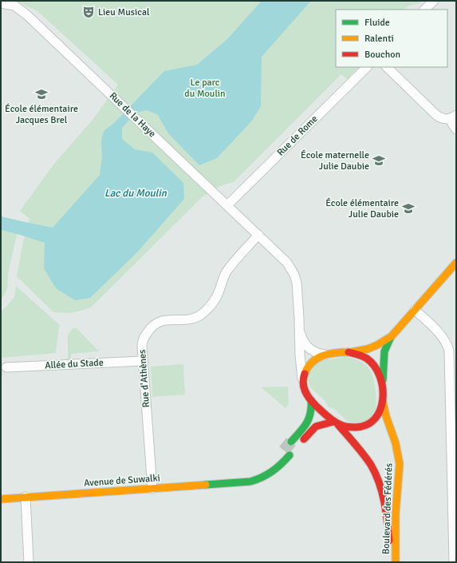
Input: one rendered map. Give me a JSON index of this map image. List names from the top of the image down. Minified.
{"streets":{"street":["Rue de la Haye","Rue de Rome","Allée du Stade","Rue d'Athènes","Avenue de Suwalki","Boulevard des Fédérés"]},"crossings":[["Rue de la Haye","Rue de Rome"],["Rue de la Haye","Rue d'Athènes"],["Allée du Stade","Rue d'Athènes"],["Rue d'Athènes","Avenue de Suwalki"]],"water":["Lac du Moulin"],"parks":["Le parc du Moulin"],"places":{"theatre":["Lieu Musical"],"school or university":["École élémentaire Jacques Brel","École maternelle Julie Daubie","École élémentaire Julie Daubie"]},"legend":["Fluide","Ralenti","Bouchon"]}
